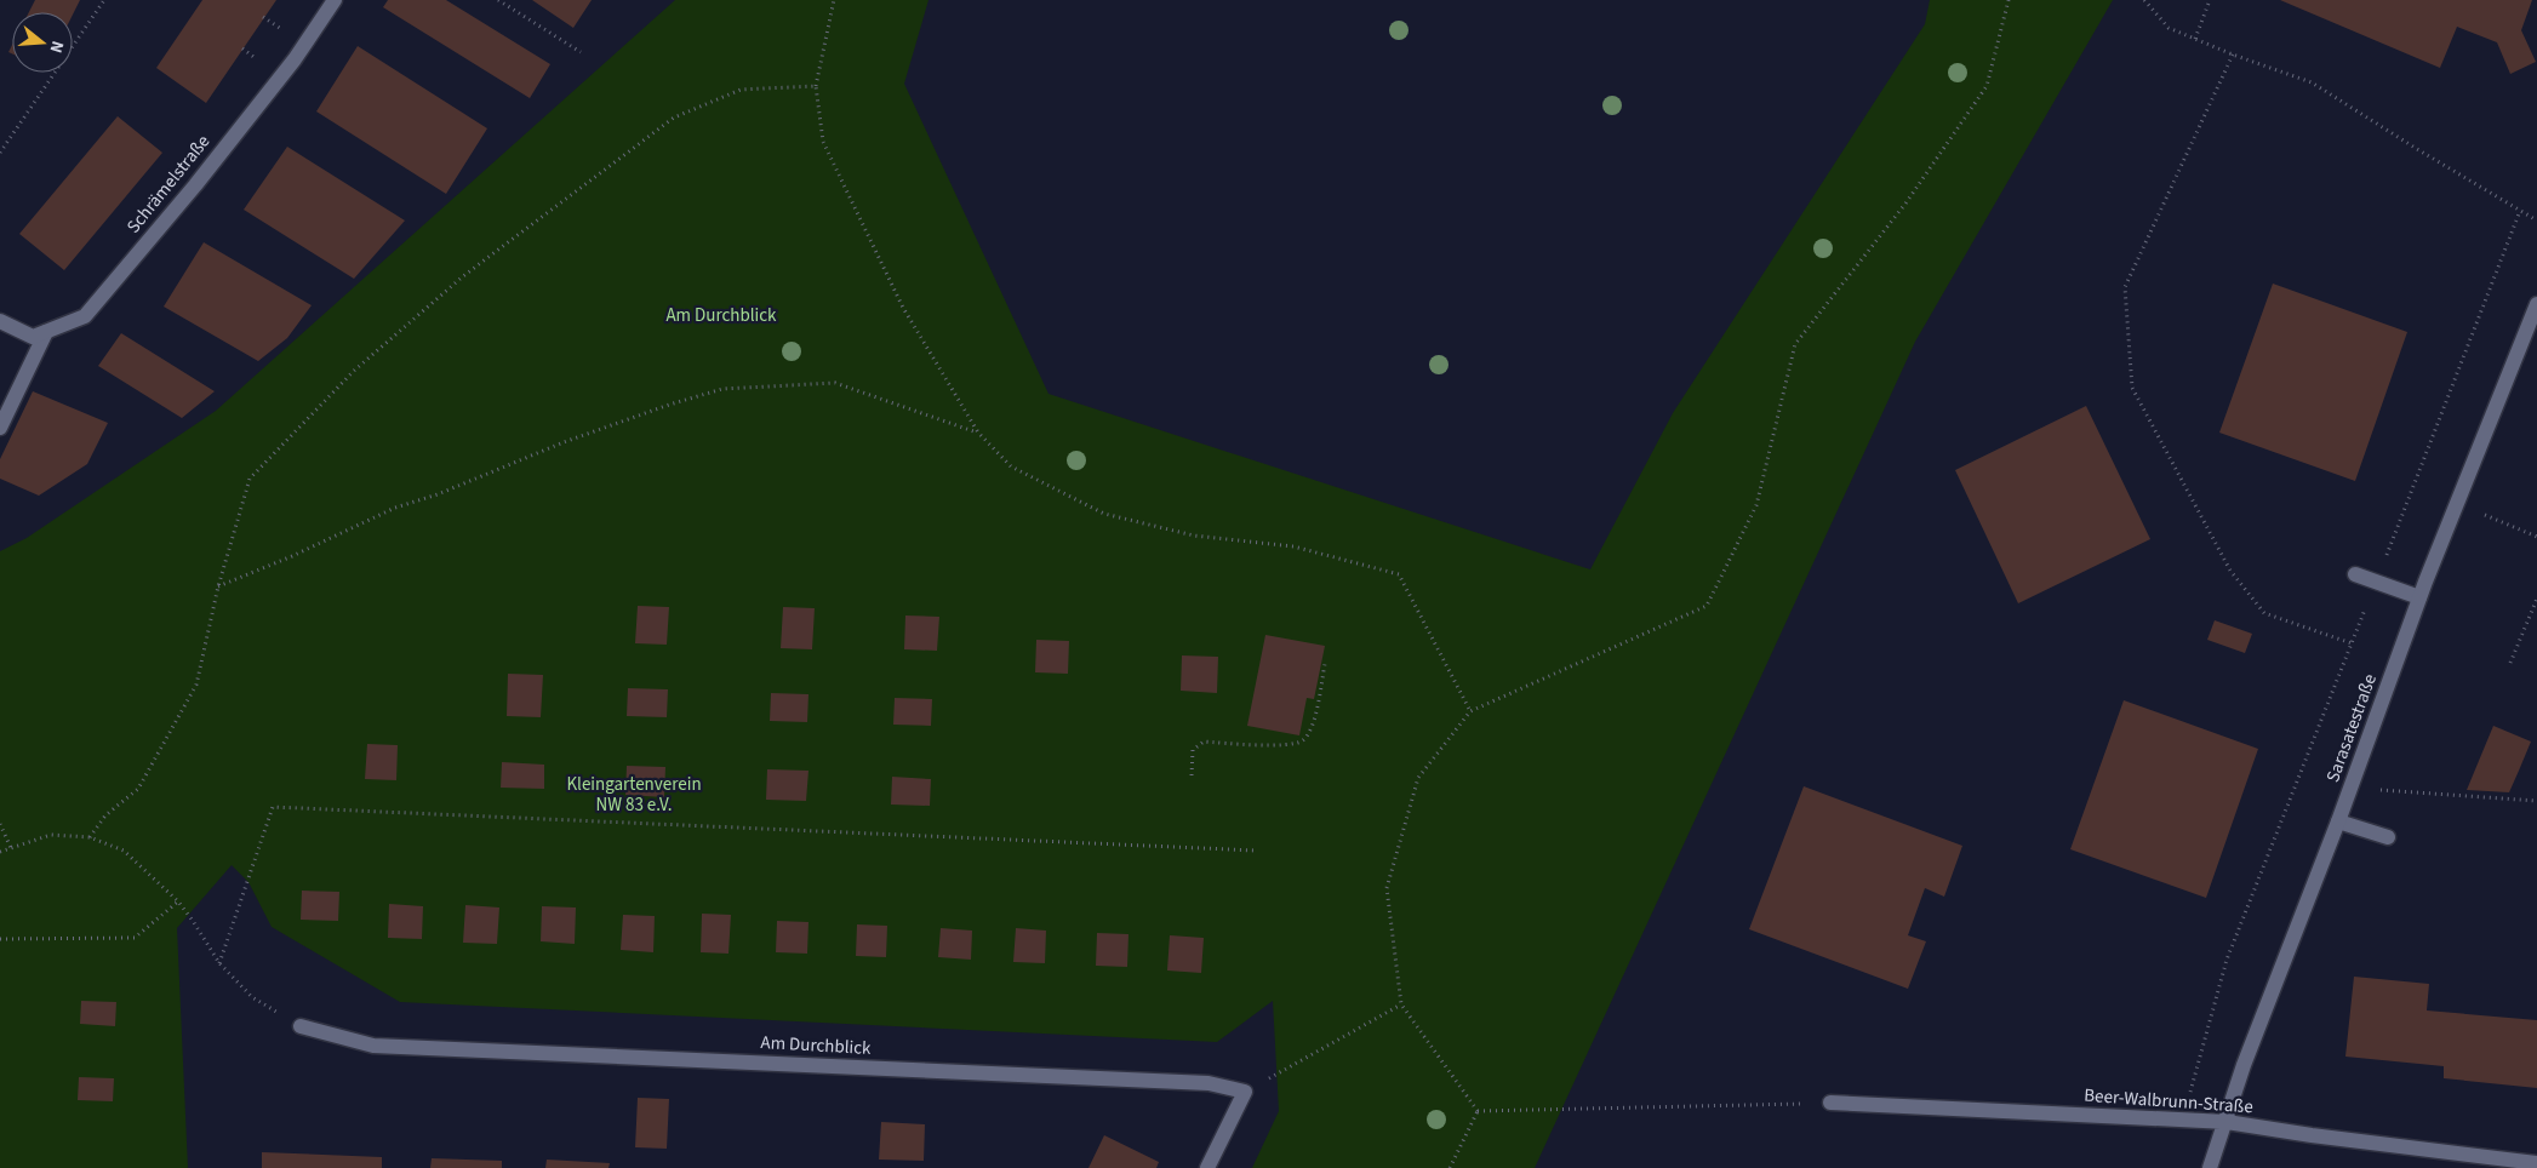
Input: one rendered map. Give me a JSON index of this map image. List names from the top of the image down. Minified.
{"streets":{"street":["Schrämelstraße","Sarasatestraße","Am Durchblick","Beer-Walbrunn-Straße"]},"crossings":[["Sarasatestraße","Beer-Walbrunn-Straße"]],"parks":["Am Durchblick","Kleingartenverein NW 83 e.V."],"north":"right"}
